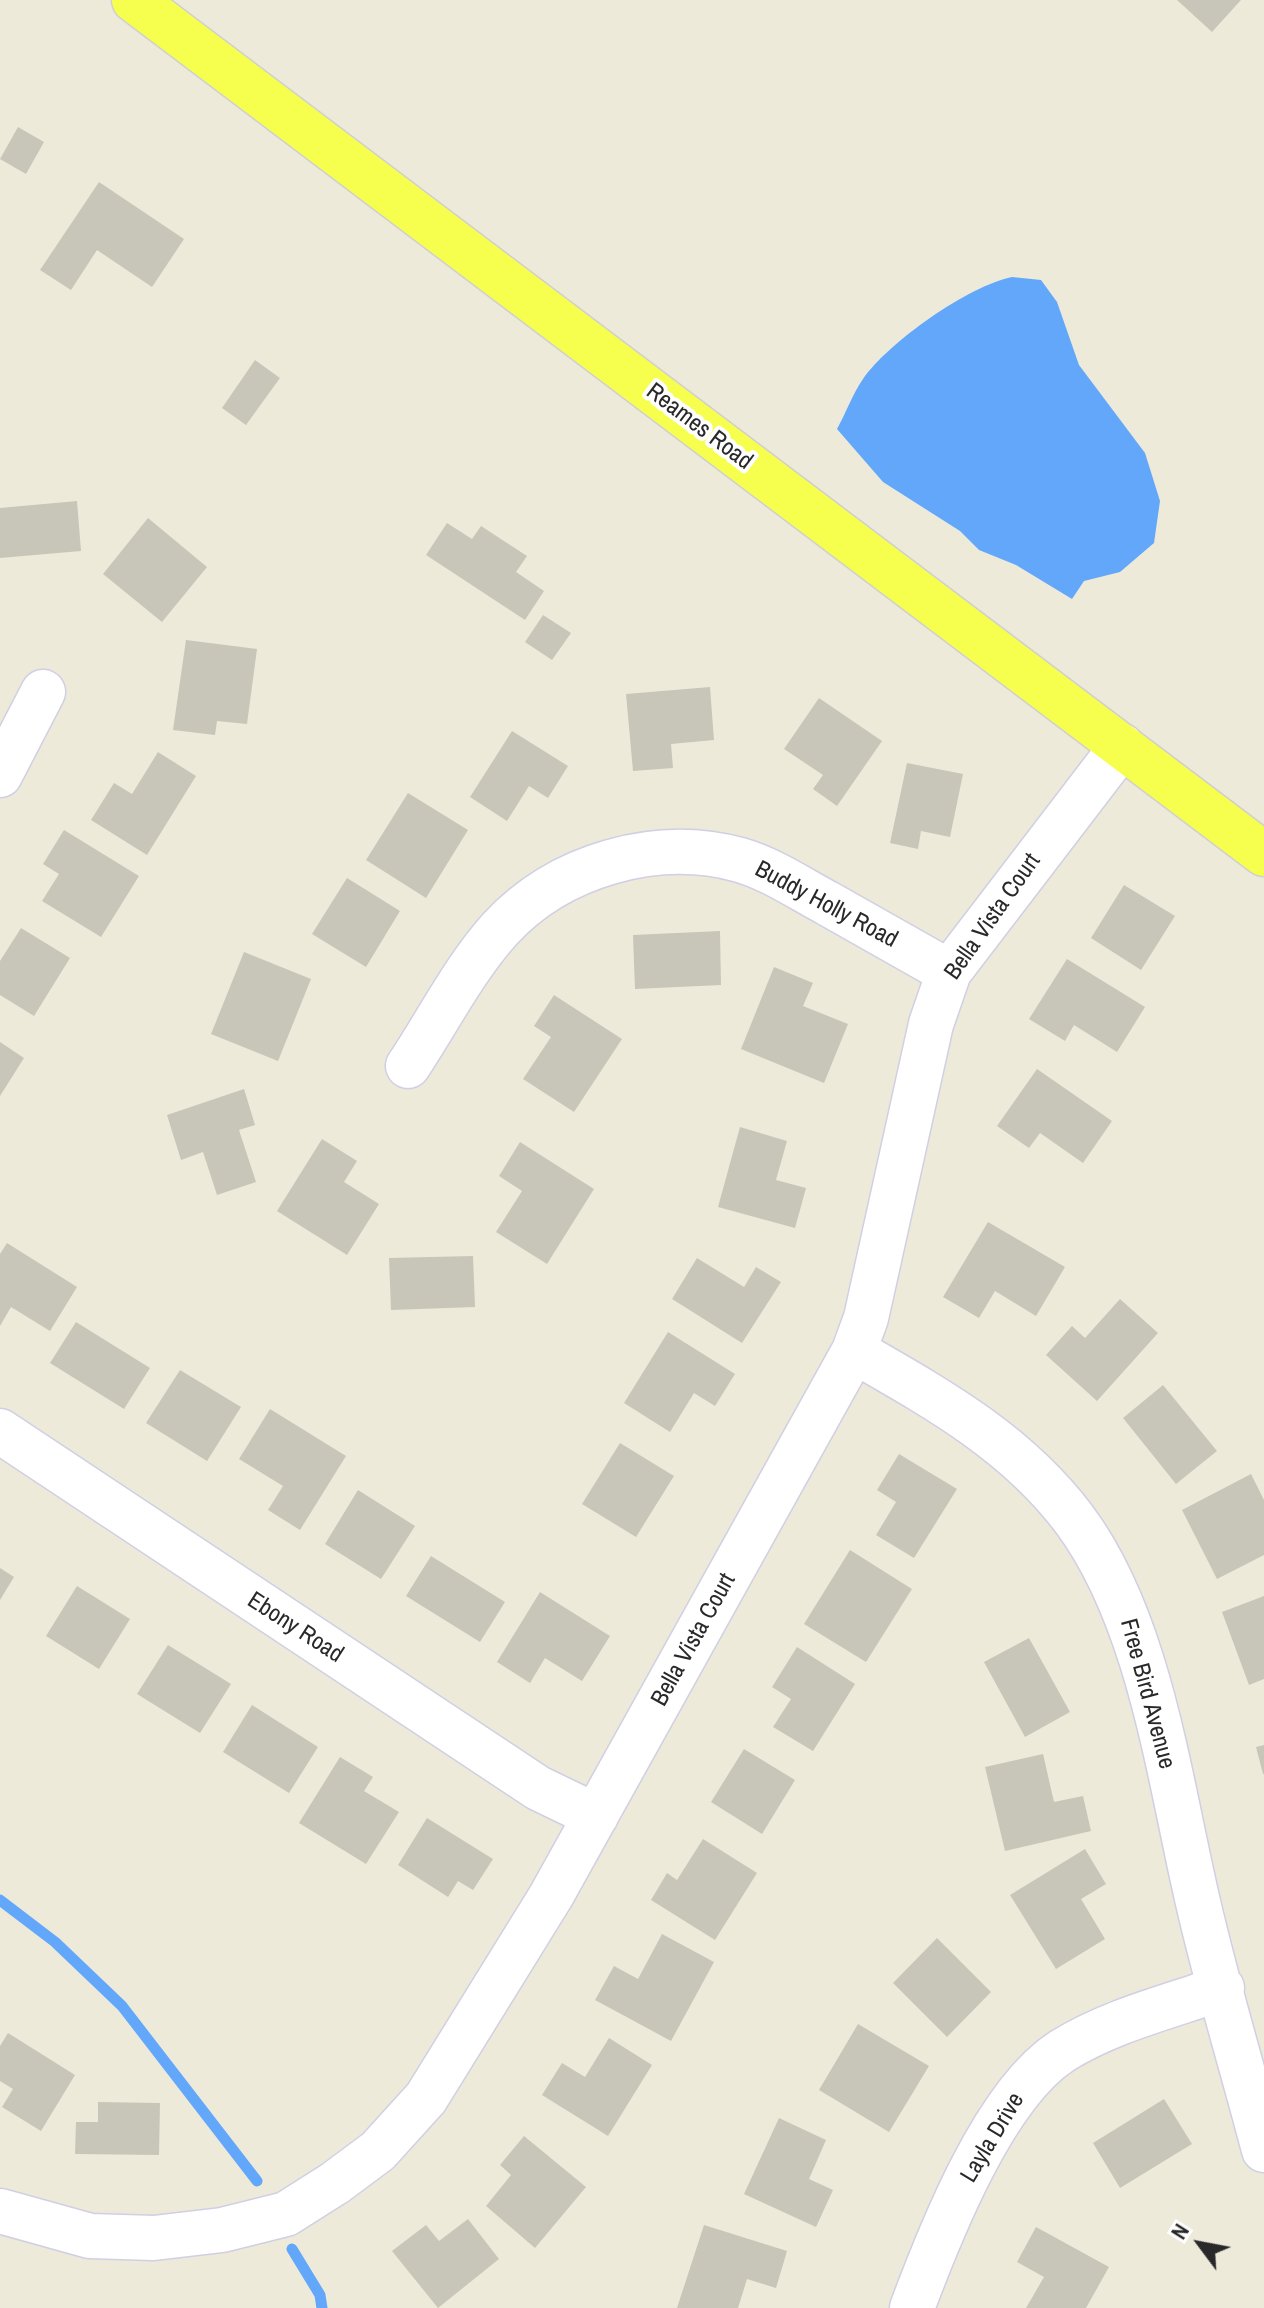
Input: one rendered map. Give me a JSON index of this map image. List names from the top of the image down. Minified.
{"streets":{"main road":["Reames Road"],"street":["Buddy Holly Road","Bella Vista Court","Ebony Road","Free Bird Avenue","Layla Drive"]},"crossings":[["Reames Road","Bella Vista Court"],["Buddy Holly Road","Bella Vista Court"],["Bella Vista Court","Ebony Road"],["Bella Vista Court","Free Bird Avenue"],["Free Bird Avenue","Layla Drive"]],"north":"top left"}
